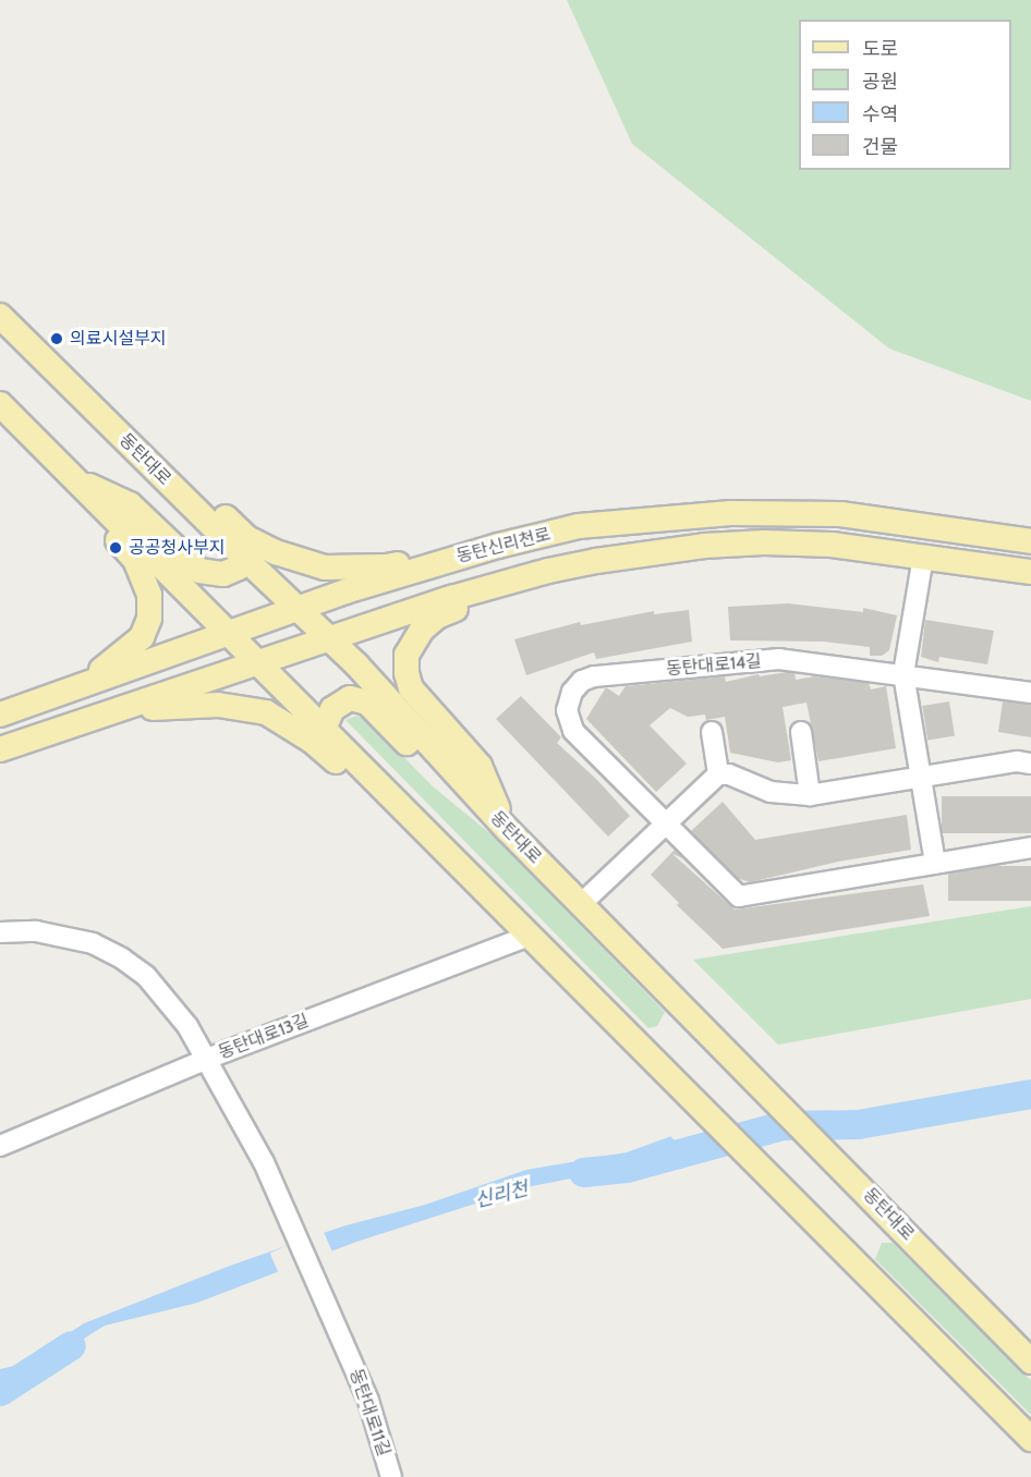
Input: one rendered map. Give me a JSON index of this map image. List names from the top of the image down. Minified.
{"streets":{"main road":["동탄대로","동탄신리천로"],"street":["동탄대로14길","동탄대로13길","동탄대로11길"]},"crossings":[["동탄대로","동탄신리천로"],["동탄대로13길","동탄대로11길"]],"water":["신리천"],"places":["의료시설부지","공공청사부지"],"legend":["도로","공원","수역","건물"]}
